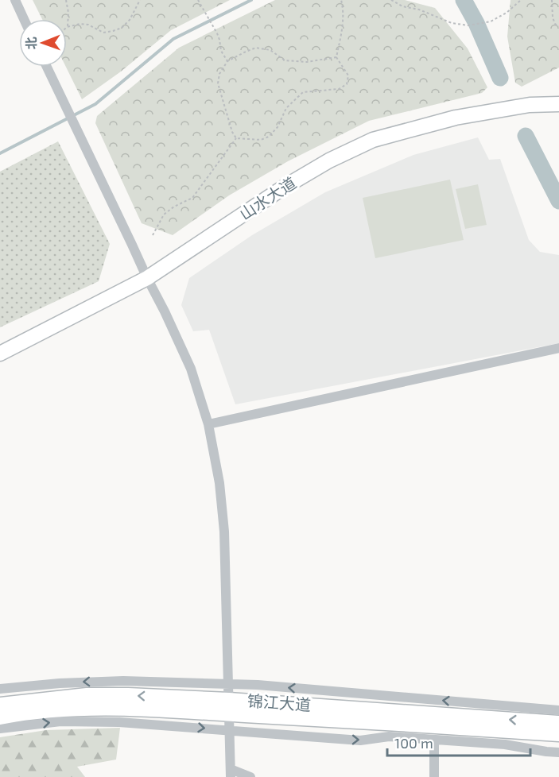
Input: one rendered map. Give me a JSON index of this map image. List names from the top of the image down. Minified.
{"streets":{"street":["山水大道","锦江大道"]},"scale_bar":"100 m","north":"left"}
